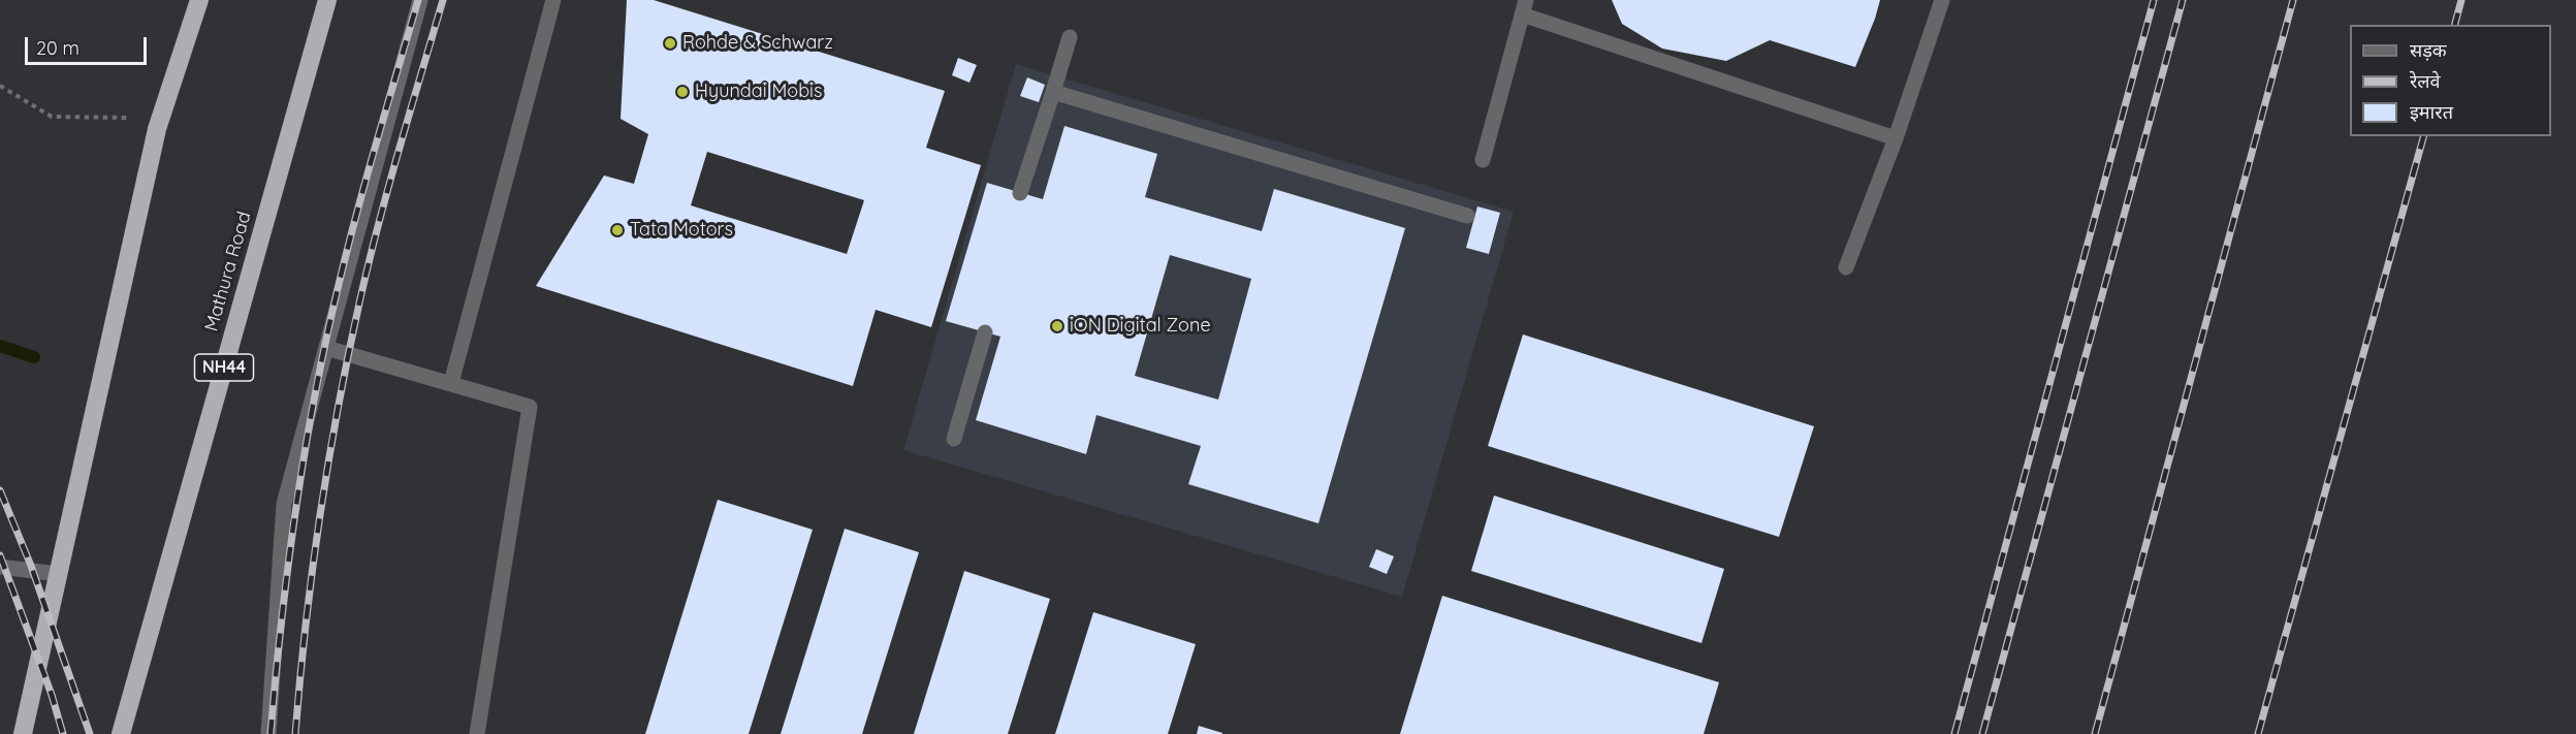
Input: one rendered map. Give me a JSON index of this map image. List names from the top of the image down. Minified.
{"streets":{"highway":["Mathura Road","NH44"]},"places":["Rohde & Schwarz","Hyundai Mobis","Tata Motors","iON Digital Zone"],"legend":["सड़क","रेलवे","इमारत"],"scale_bar":"20 m"}
